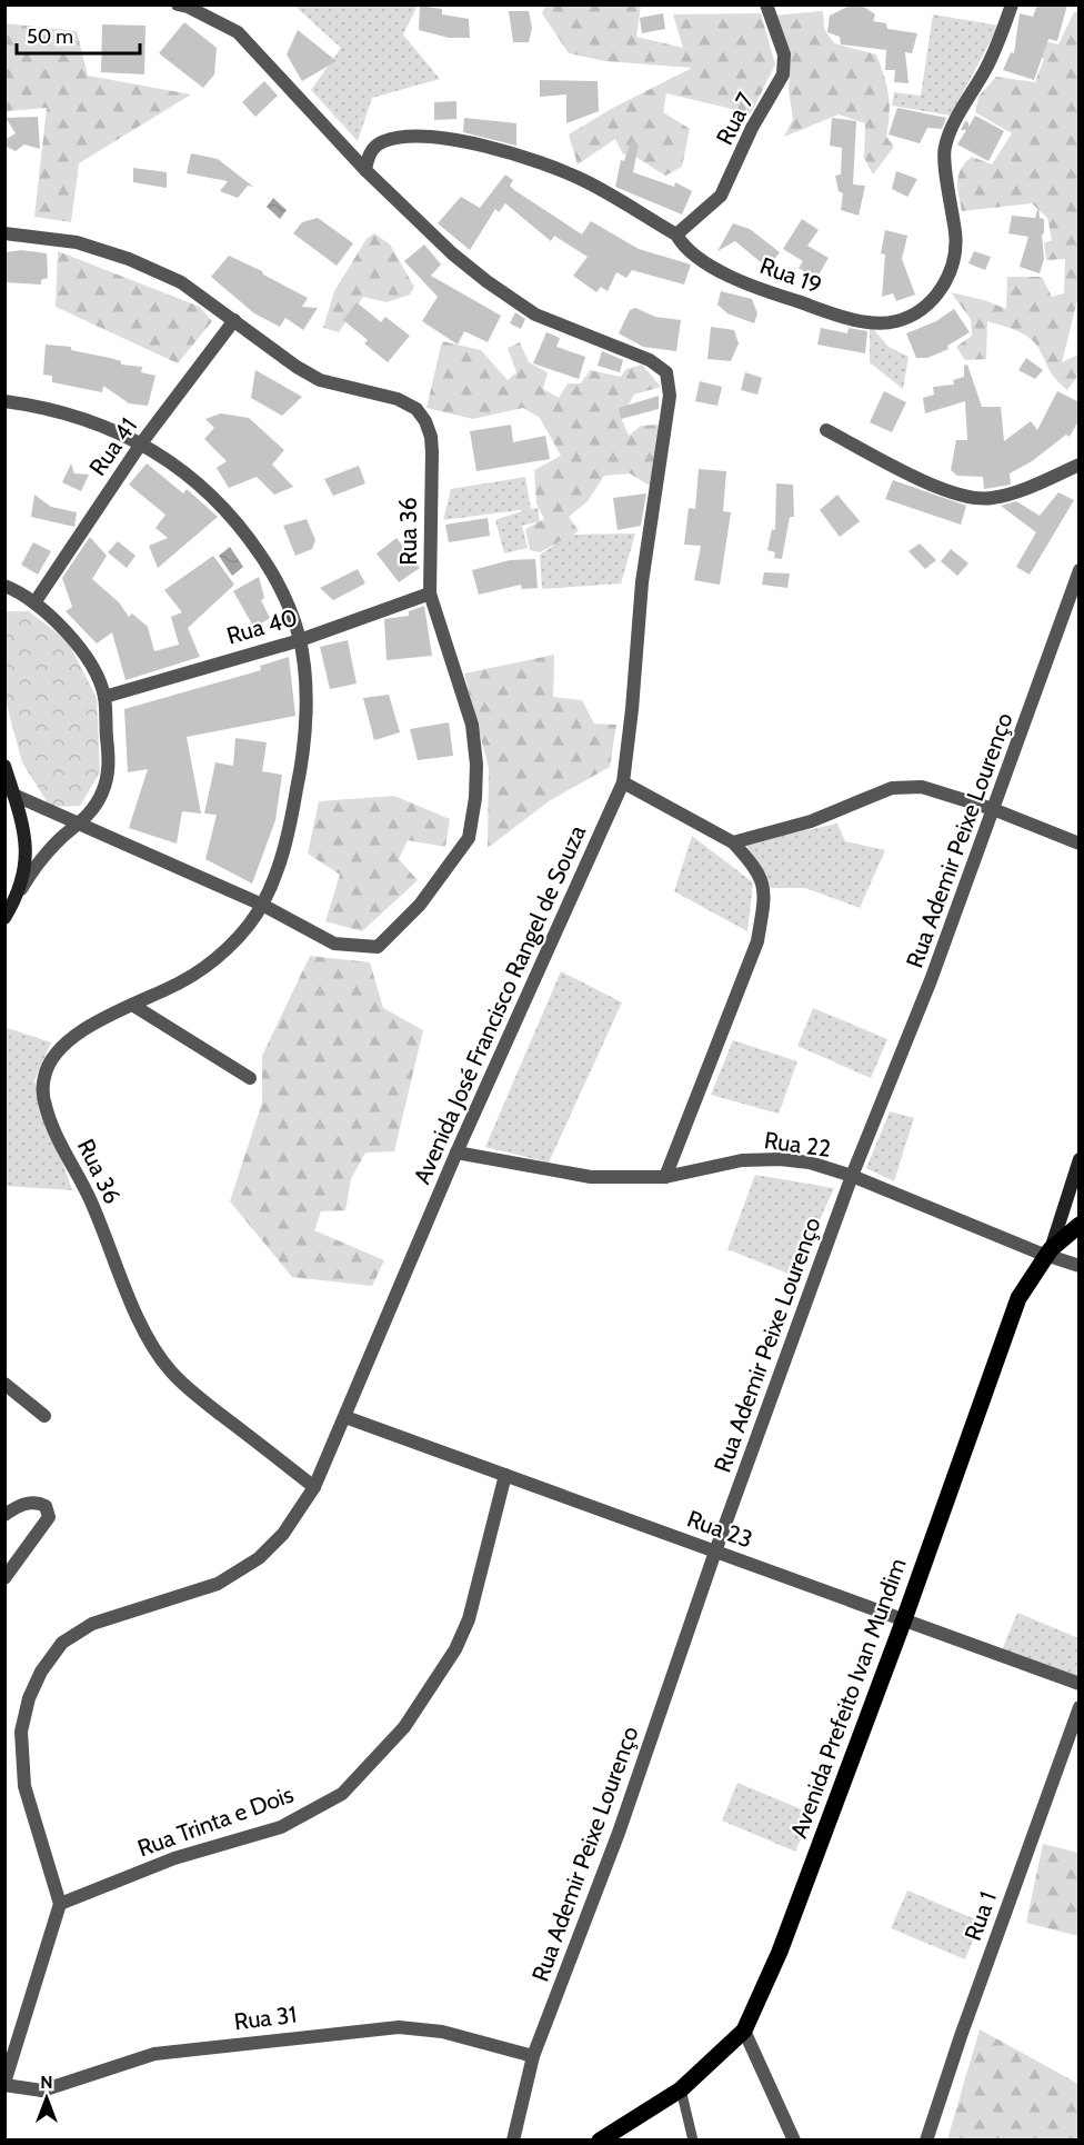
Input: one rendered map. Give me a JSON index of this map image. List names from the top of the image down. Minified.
{"streets":{"main road":["Avenida Prefeito Ivan Mundim"],"street":["Rua 7","Rua 19","Rua 41","Rua 36","Rua 40","Rua Ademir Peixe Lourenço","Avenida José Francisco Rangel de Souza","Rua 22","Rua 23","Rua Trinta e Dois","Rua 1","Rua 31"]},"crossings":[["Rua 7","Rua 19"],["Rua 19","Avenida José Francisco Rangel de Souza"],["Rua 41","Rua 36"],["Rua 36","Rua 40"],["Rua 36","Avenida José Francisco Rangel de Souza"],["Rua Ademir Peixe Lourenço","Rua 22"],["Rua Ademir Peixe Lourenço","Rua 23"],["Rua Ademir Peixe Lourenço","Rua 31"],["Avenida José Francisco Rangel de Souza","Rua 22"],["Avenida José Francisco Rangel de Souza","Rua 23"],["Avenida José Francisco Rangel de Souza","Rua Trinta e Dois"],["Rua 22","Avenida Prefeito Ivan Mundim"],["Rua 23","Avenida Prefeito Ivan Mundim"],["Rua 23","Rua Trinta e Dois"]],"scale_bar":"50 m","north":"top"}
